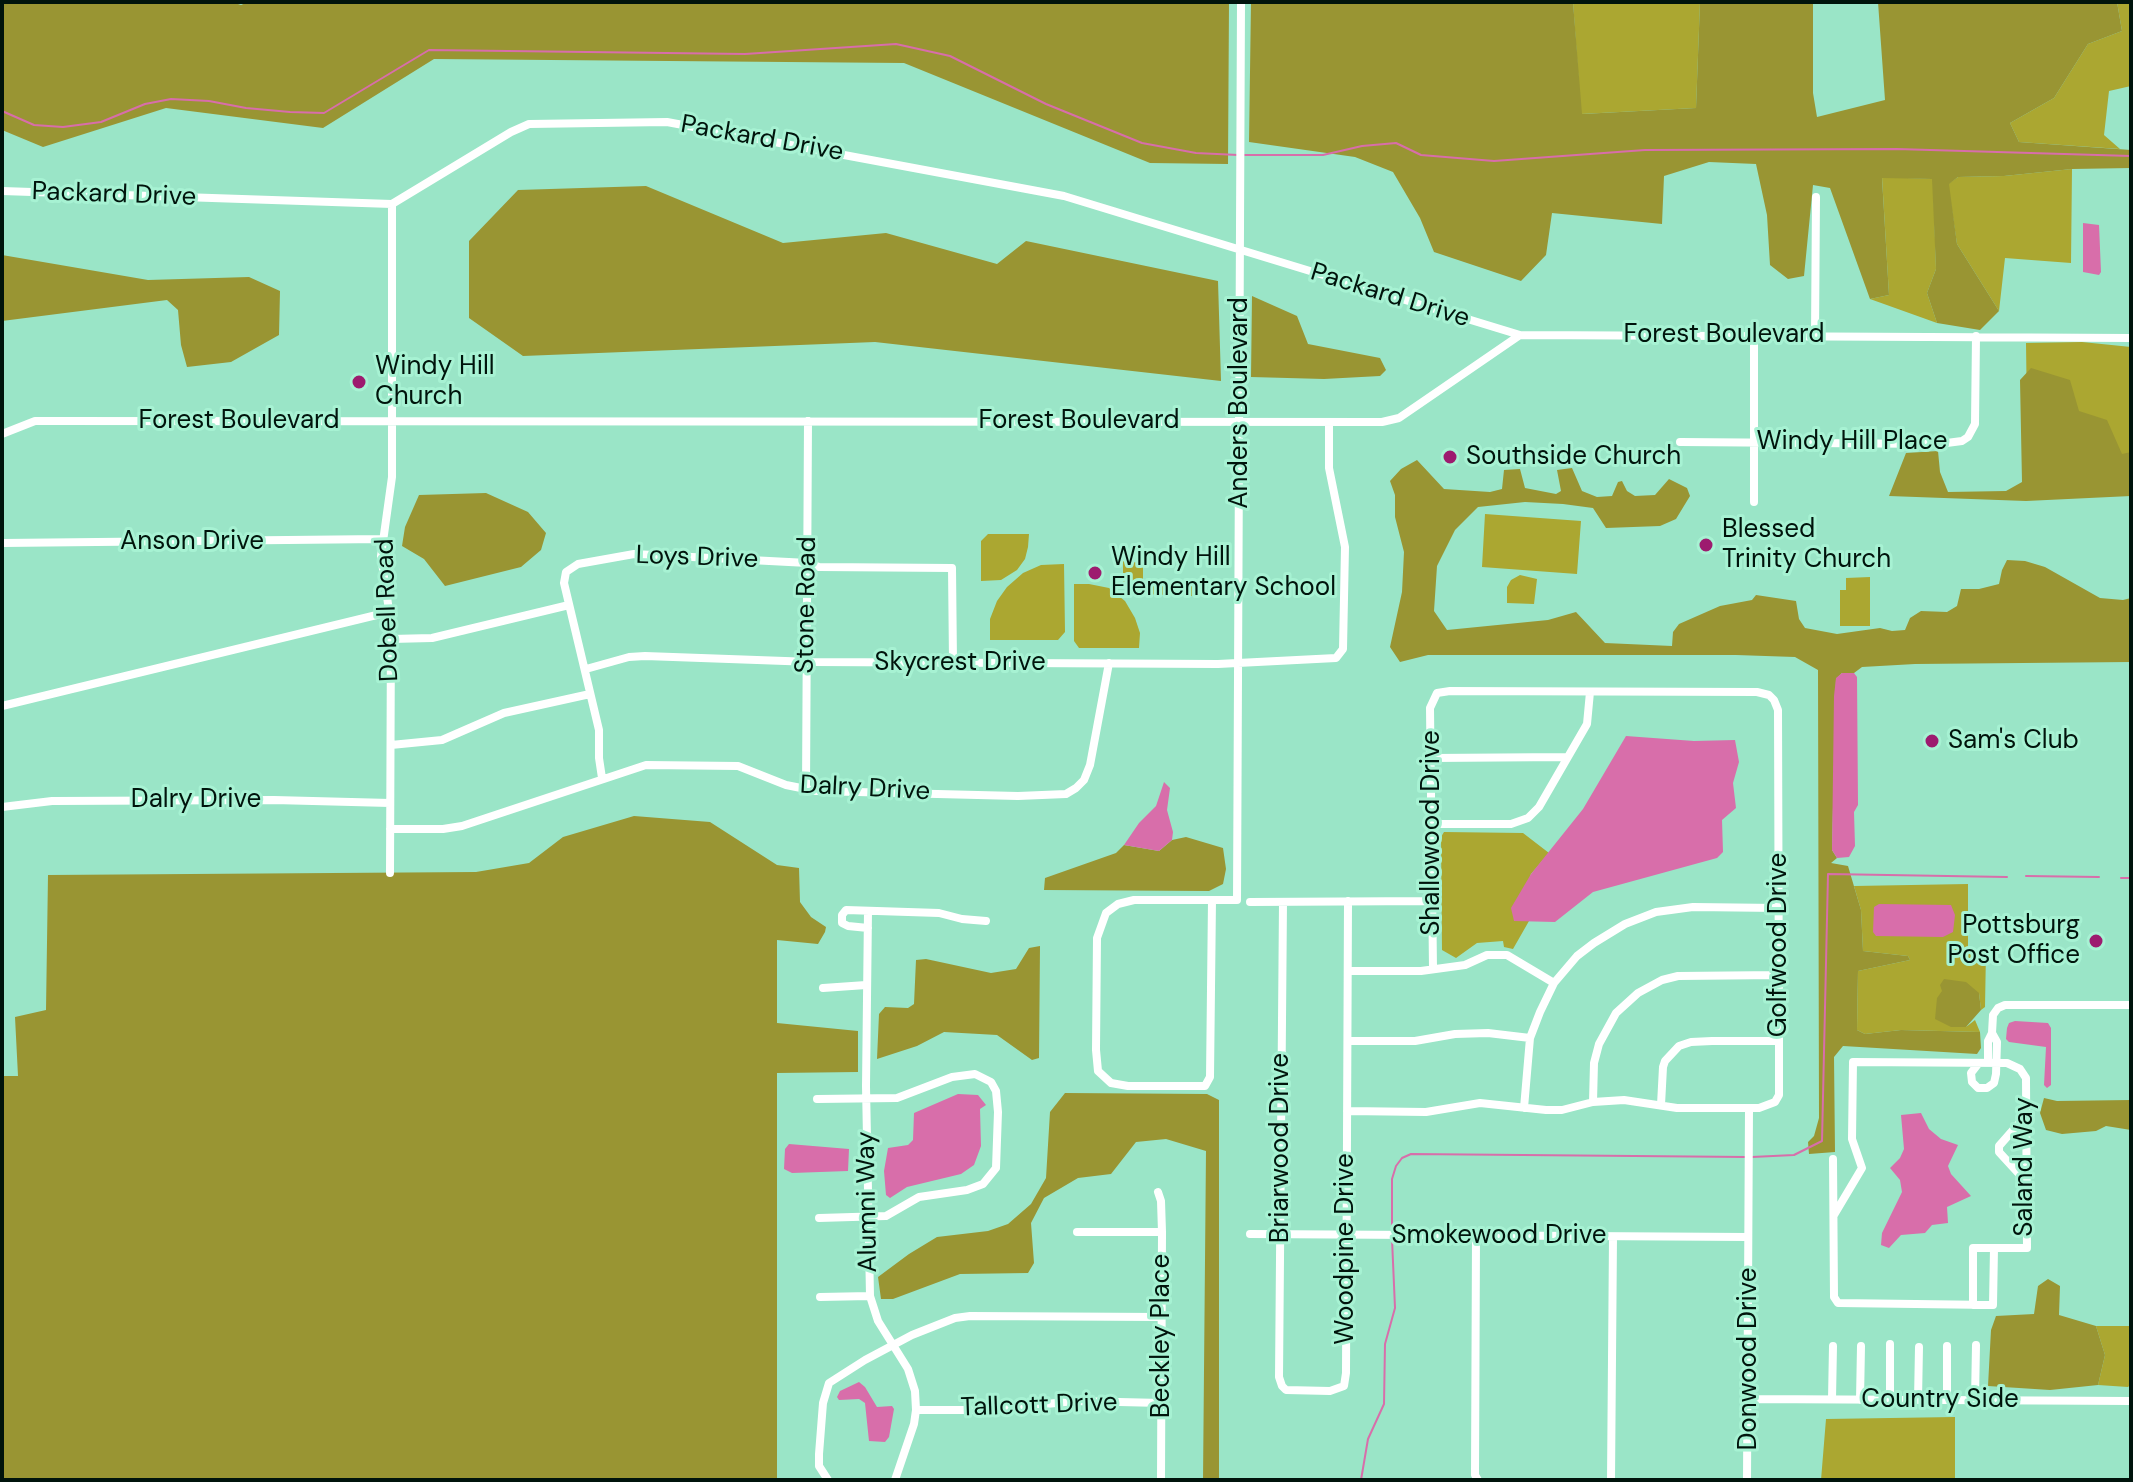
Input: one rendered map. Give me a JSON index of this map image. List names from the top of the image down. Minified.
{"streets":{"street":["Packard Drive","Forest Boulevard","Anders Boulevard","Windy Hill Place","Anson Drive","Loys Drive","Stone Road","Dobell Road","Skycrest Drive","Dalry Drive","Shallowood Drive","Golfwood Drive","Briarwood Drive","Saland Way","Alumni Way","Smokewood Drive","Woodpine Drive","Beckley Place","Donwood Drive","Country Side","Tallcott Drive"]},"crossings":[["Packard Drive","Forest Boulevard"],["Packard Drive","Anders Boulevard"],["Packard Drive","Dobell Road"],["Forest Boulevard","Anders Boulevard"],["Forest Boulevard","Windy Hill Place"],["Forest Boulevard","Stone Road"],["Forest Boulevard","Dobell Road"],["Forest Boulevard","Skycrest Drive"],["Anders Boulevard","Skycrest Drive"],["Anson Drive","Dobell Road"],["Loys Drive","Stone Road"],["Loys Drive","Skycrest Drive"],["Stone Road","Skycrest Drive"],["Stone Road","Dalry Drive"],["Dobell Road","Dalry Drive"],["Skycrest Drive","Dalry Drive"],["Shallowood Drive","Golfwood Drive"],["Golfwood Drive","Woodpine Drive"],["Golfwood Drive","Donwood Drive"],["Briarwood Drive","Smokewood Drive"],["Briarwood Drive","Woodpine Drive"],["Alumni Way","Tallcott Drive"],["Smokewood Drive","Woodpine Drive"],["Smokewood Drive","Donwood Drive"],["Beckley Place","Tallcott Drive"],["Donwood Drive","Country Side"]],"places":["Windy Hill Church","Southside Church","Blessed Trinity Church","Windy Hill Elementary School","Sam's Club","Pottsburg Post Office"]}
